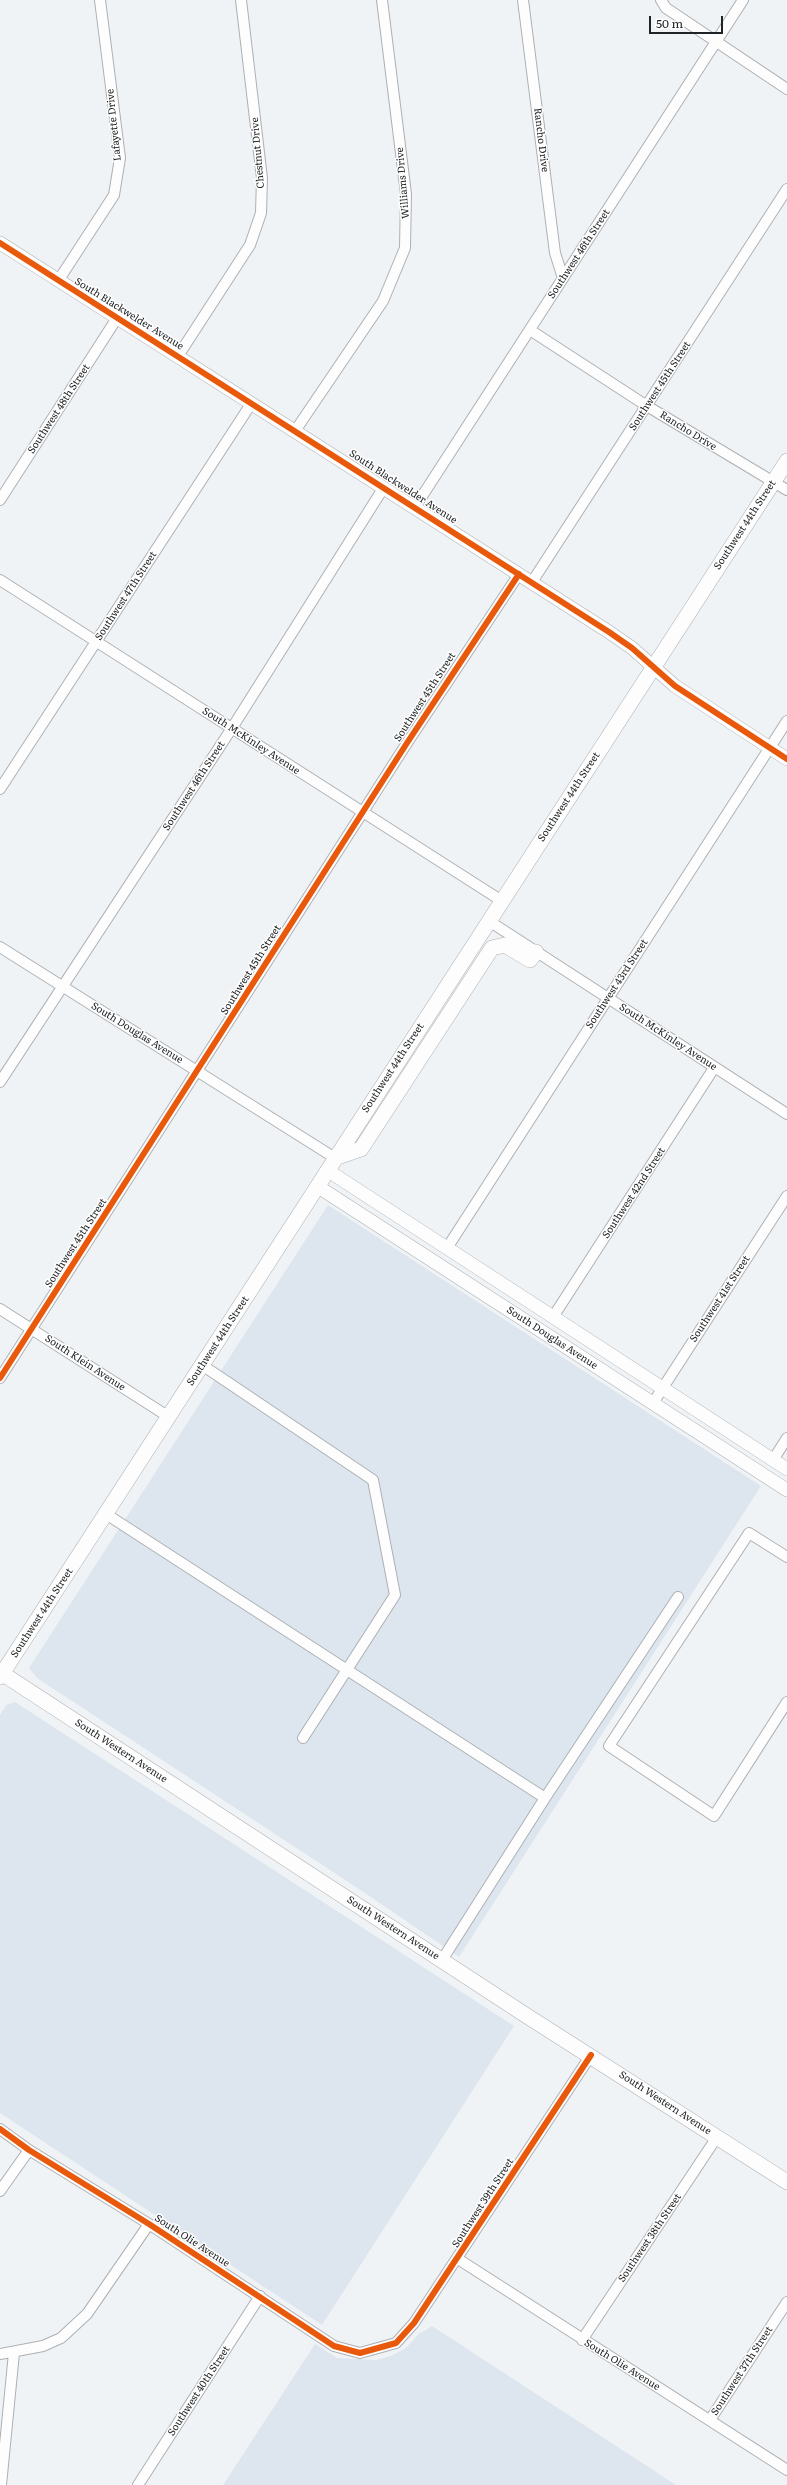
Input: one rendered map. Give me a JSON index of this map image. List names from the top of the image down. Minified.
{"streets":{"main road":["Southwest 44th Street","South Western Avenue"],"street":["Lafayette Drive","Rancho Drive","Chestnut Drive","Williams Drive","Southwest 46th Street","South Blackwelder Avenue","Southwest 45th Street","Southwest 48th Street","Southwest 47th Street","South McKinley Avenue","Southwest 43rd Street","South Douglas Avenue","Southwest 42nd Street","Southwest 41st Street","South Klein Avenue","Southwest 39th Street","Southwest 38th Street","South Olie Avenue","Southwest 37th Street","Southwest 40th Street"]},"crossings":[["Lafayette Drive","South Blackwelder Avenue"],["Rancho Drive","Southwest 46th Street"],["Rancho Drive","Southwest 45th Street"],["Rancho Drive","Southwest 44th Street"],["Chestnut Drive","South Blackwelder Avenue"],["Williams Drive","South Blackwelder Avenue"],["Southwest 46th Street","South Blackwelder Avenue"],["Southwest 46th Street","South McKinley Avenue"],["Southwest 46th Street","South Douglas Avenue"],["South Blackwelder Avenue","Southwest 45th Street"],["South Blackwelder Avenue","Southwest 48th Street"],["South Blackwelder Avenue","Southwest 44th Street"],["South Blackwelder Avenue","Southwest 47th Street"],["South Blackwelder Avenue","Southwest 43rd Street"],["Southwest 45th Street","South McKinley Avenue"],["Southwest 45th Street","South Douglas Avenue"],["Southwest 45th Street","South Klein Avenue"],["Southwest 44th Street","South McKinley Avenue"],["Southwest 44th Street","South Douglas Avenue"],["Southwest 44th Street","South Klein Avenue"],["Southwest 44th Street","South Western Avenue"],["Southwest 47th Street","South McKinley Avenue"],["South McKinley Avenue","Southwest 43rd Street"],["South McKinley Avenue","Southwest 42nd Street"],["Southwest 43rd Street","South Douglas Avenue"],["South Douglas Avenue","Southwest 42nd Street"],["South Douglas Avenue","Southwest 41st Street"],["South Western Avenue","Southwest 39th Street"],["South Western Avenue","Southwest 38th Street"],["Southwest 39th Street","South Olie Avenue"],["Southwest 38th Street","South Olie Avenue"],["South Olie Avenue","Southwest 37th Street"],["South Olie Avenue","Southwest 40th Street"]],"scale_bar":"50 m"}
